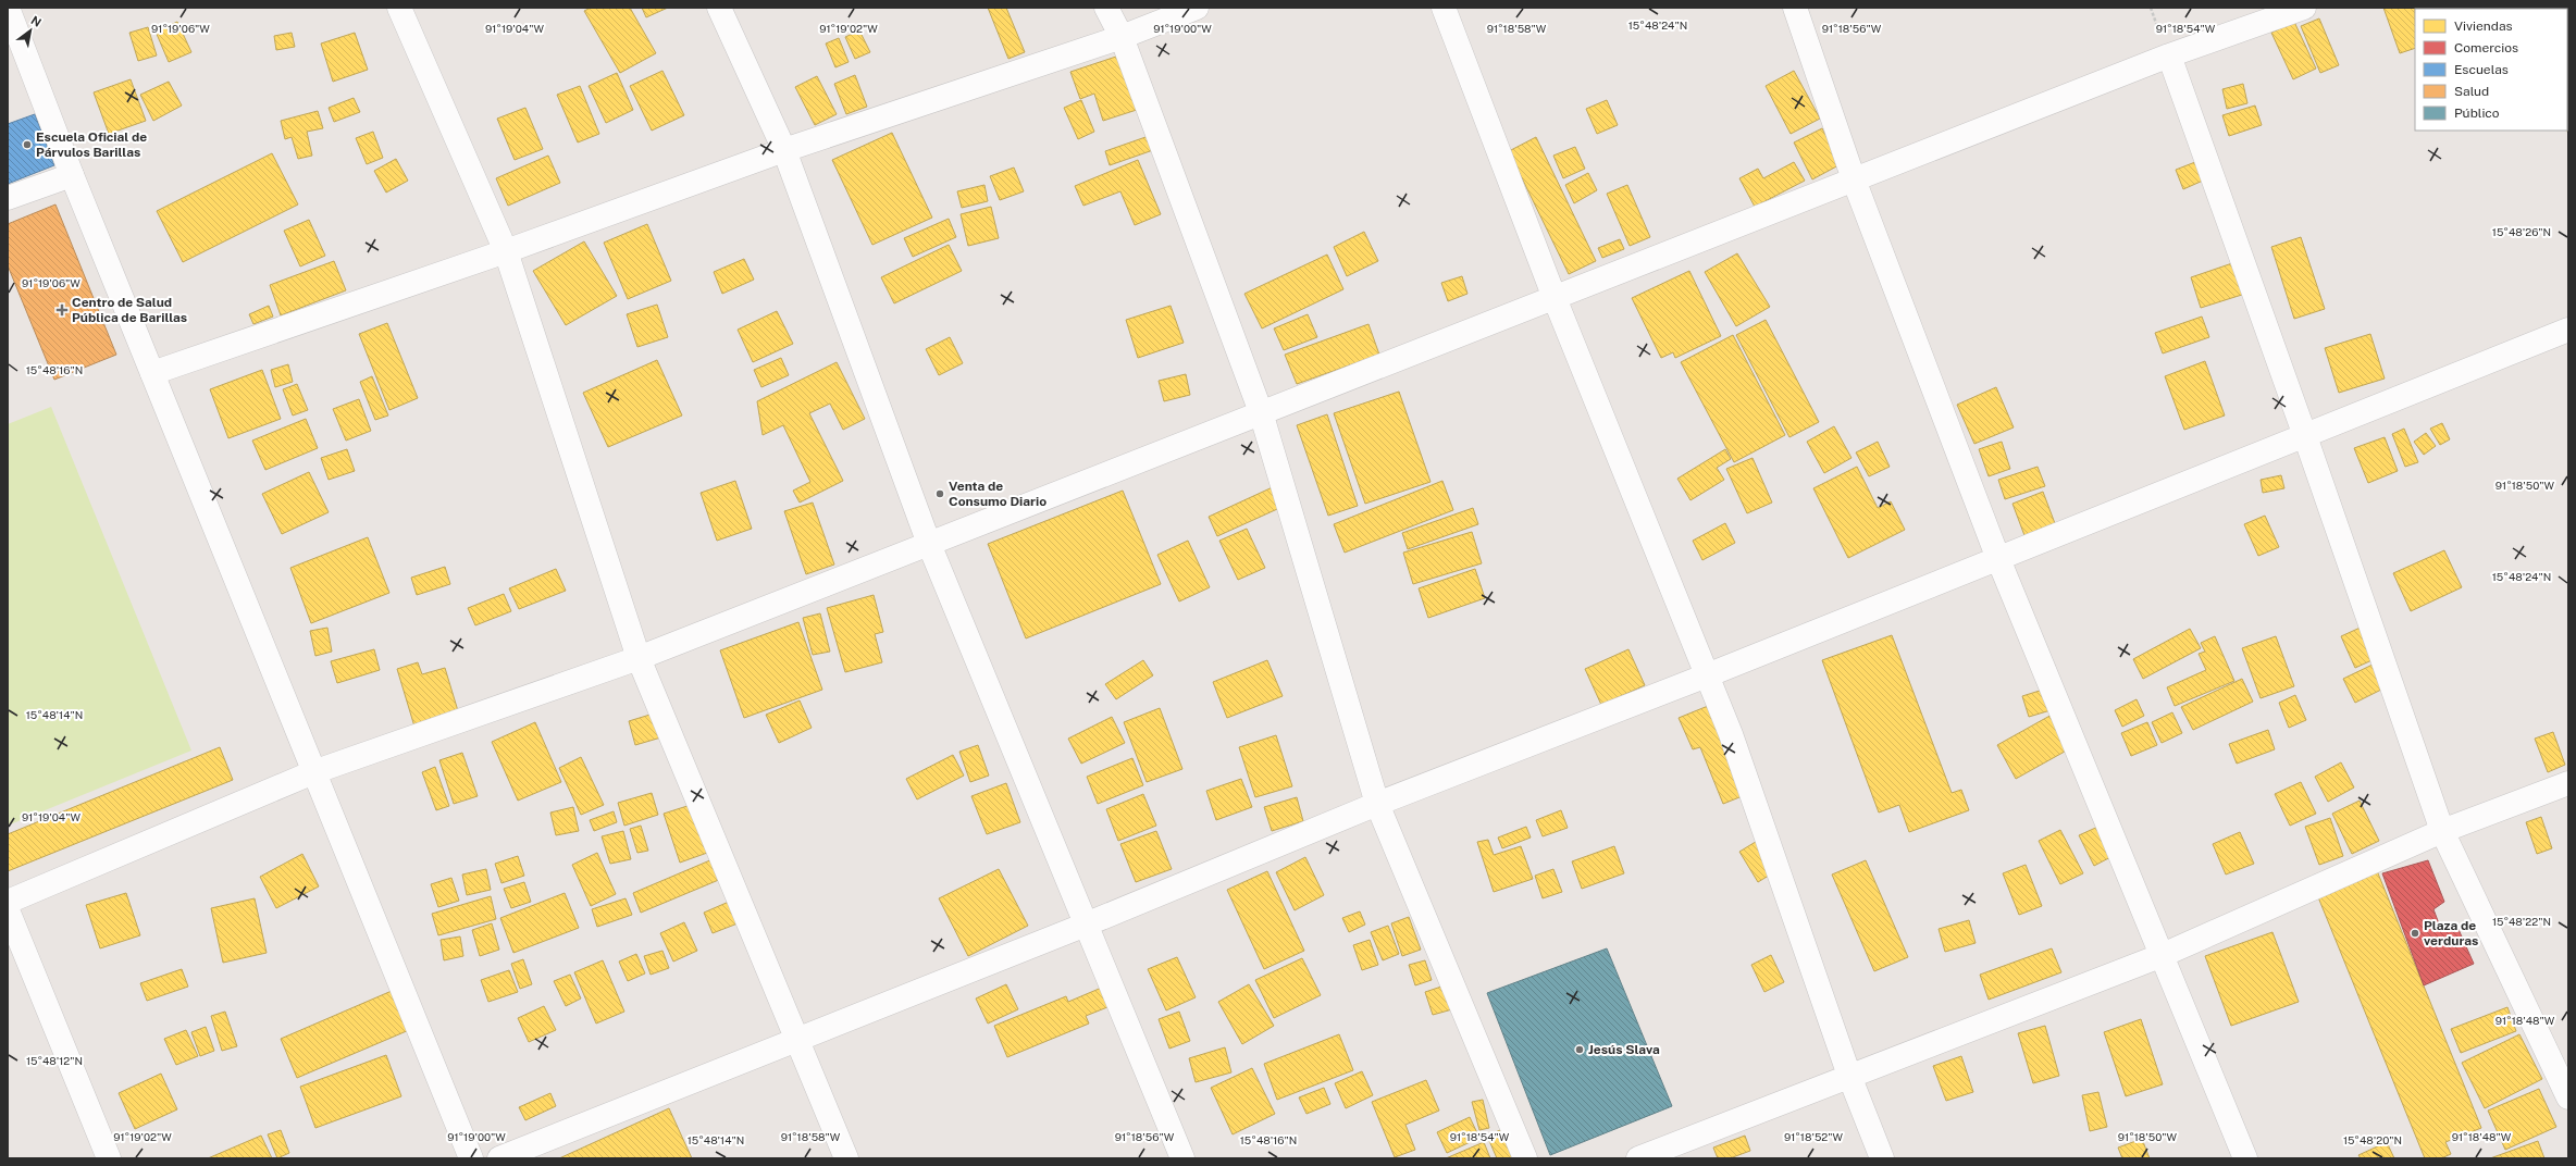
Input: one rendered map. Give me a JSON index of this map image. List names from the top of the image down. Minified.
{"places":{"other":["Escuela Oficial de Párvulos Barillas","Venta de Consumo Diario","Plaza de verduras","Jesús Slava"],"health":["Centro de Salud Pública de Barillas"]},"legend":["Viviendas","Comercios","Escuelas","Salud","Público"],"north":"top right","coordinates":["15°48'24\"N","91°19'06\"W","91°19'04\"W","91°19'02\"W","91°19'00\"W","91°18'58\"W","91°18'56\"W","91°18'54\"W","15°48'26\"N","15°48'16\"N","91°18'50\"W","15°48'14\"N","15°48'22\"N","91°18'48\"W","15°48'12\"N","91°18'52\"W","15°48'20\"N"]}
